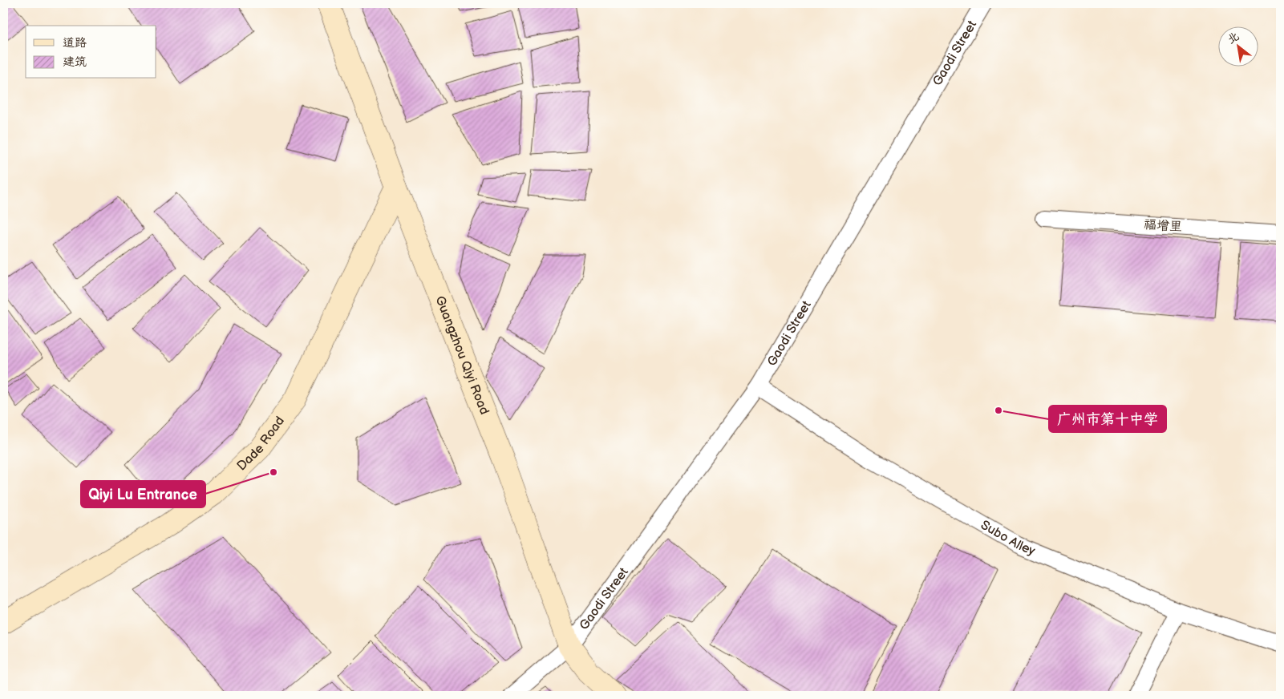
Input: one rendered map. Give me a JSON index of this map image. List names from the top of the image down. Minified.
{"streets":{"main road":["Guangzhou Qiyi Road","Dade Road"],"lane":["Gaodi Street","福增里","Subo Alley"]},"crossings":[["Gaodi Street","Guangzhou Qiyi Road"],["Gaodi Street","Subo Alley"],["Guangzhou Qiyi Road","Dade Road"]],"places":["广州市第十中学","Qiyi Lu Entrance"],"legend":["道路","建筑"],"north":"top left"}
